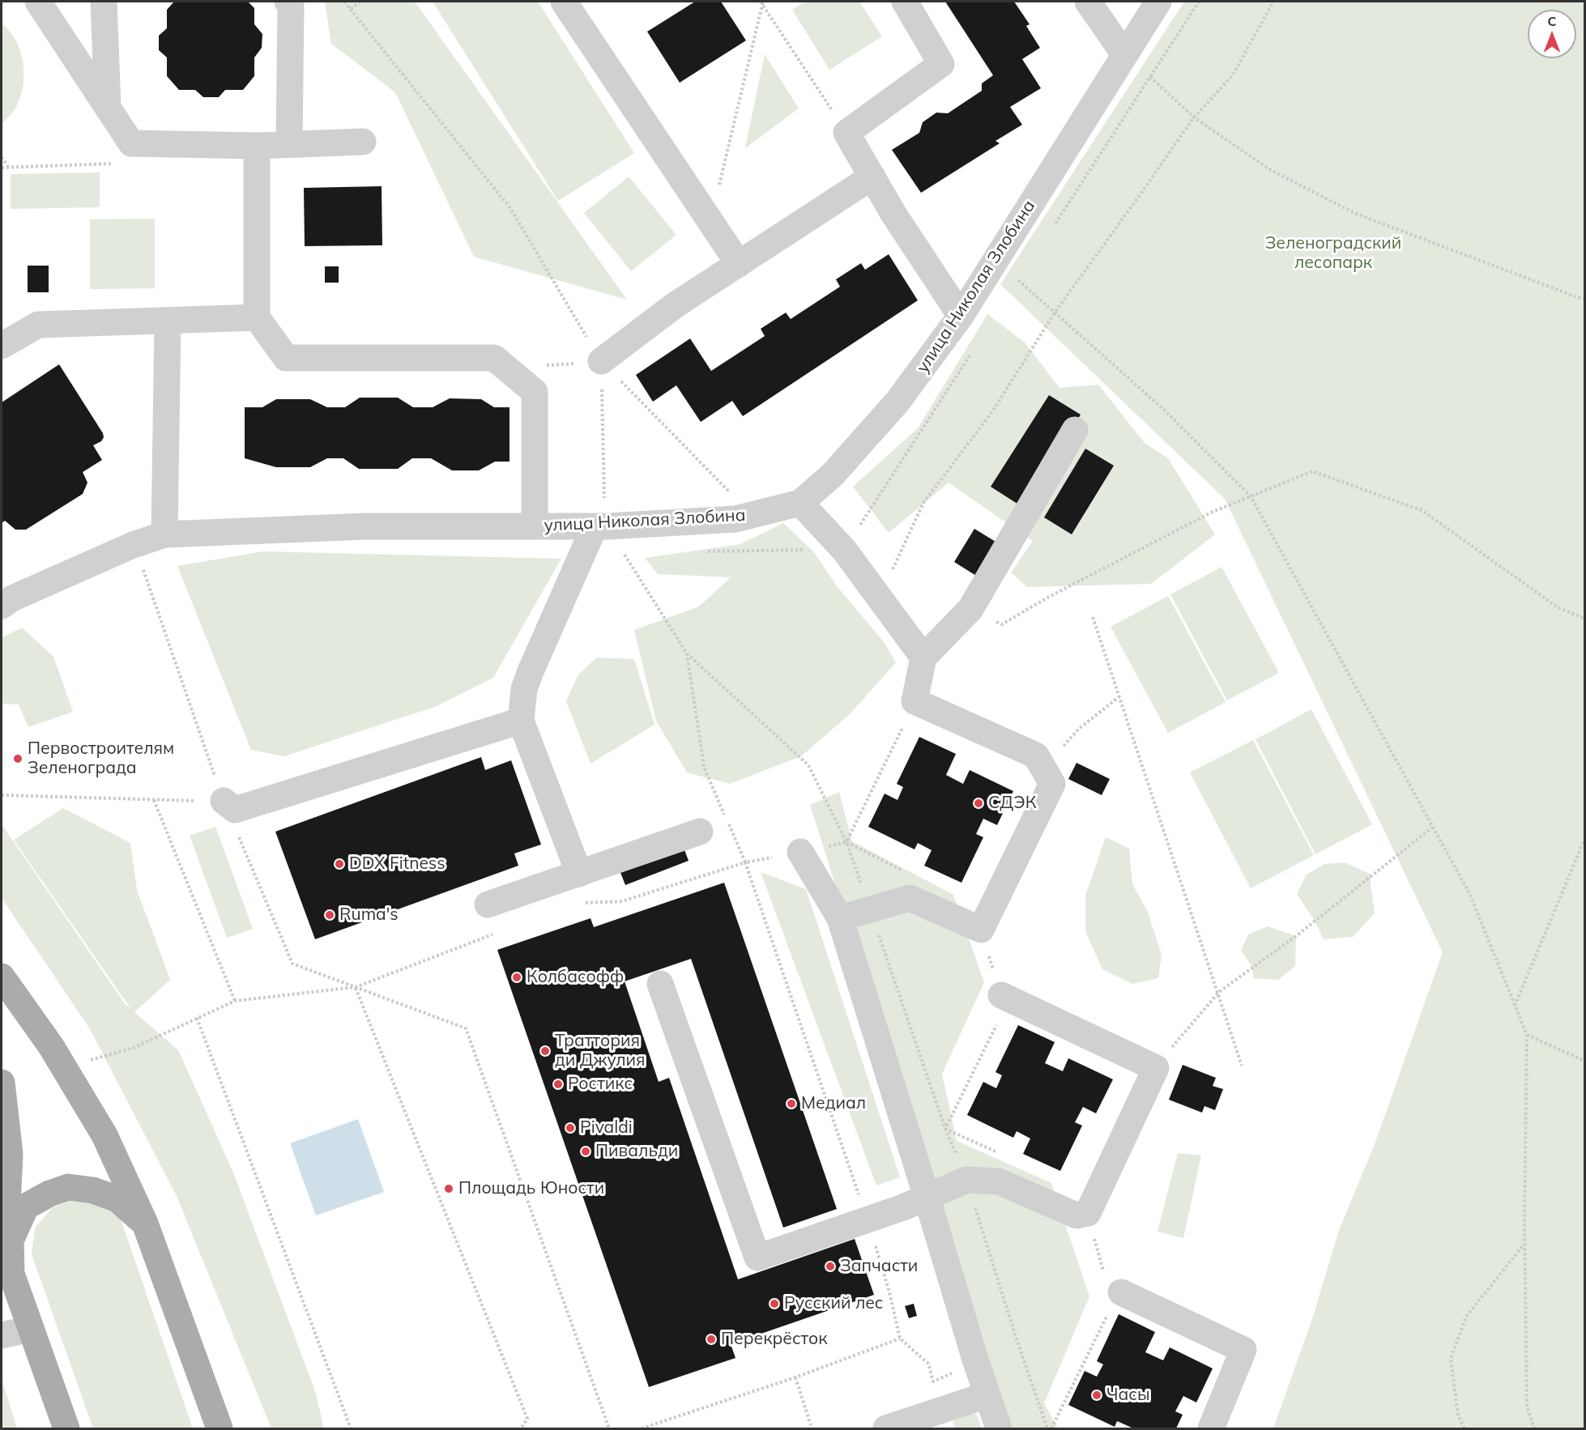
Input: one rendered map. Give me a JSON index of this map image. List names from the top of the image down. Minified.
{"streets":{"street":["улица Николая Злобина"]},"parks":["Зеленоградский лесопарк"],"places":["Первостроителям Зеленограда","СДЭК","DDX Fitness","Ruma's","Колбасофф","Траттория ди Джулия","Ростикс","Медиал","Pivaldi","Пивальди","Площадь Юности","Запчасти","Русский лес","Перекрёсток","Часы"],"north":"top"}
